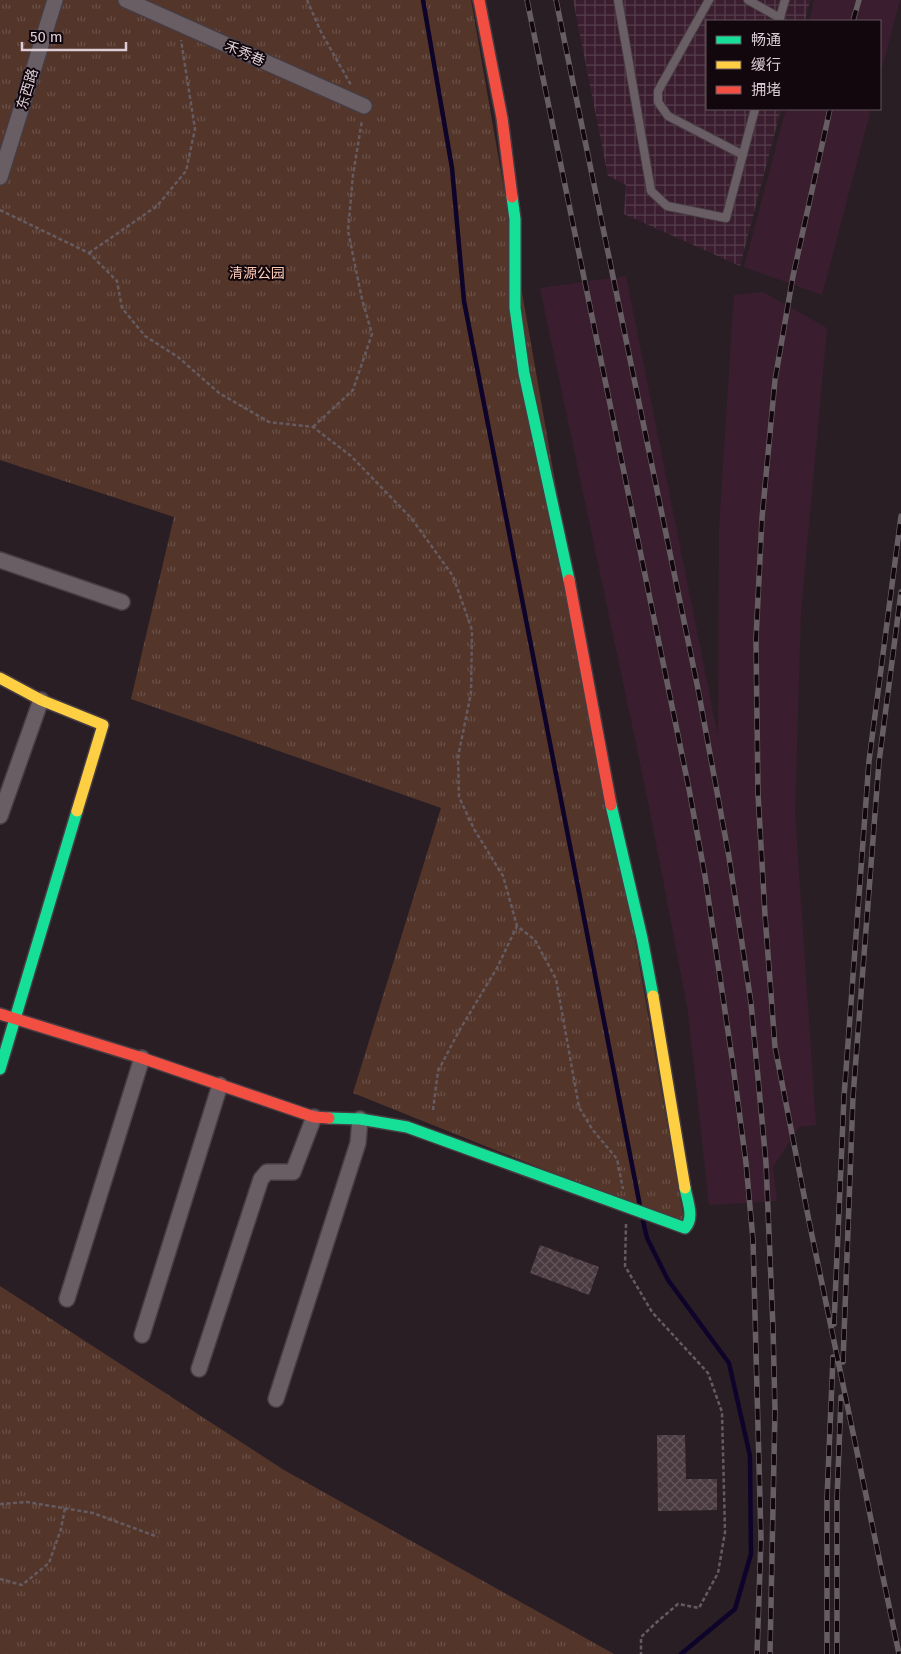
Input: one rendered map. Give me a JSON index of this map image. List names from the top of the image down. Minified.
{"streets":{"street":["禾秀巷","东西路"]},"parks":["清源公园"],"legend":["畅通","缓行","拥堵"],"scale_bar":"50 m"}
